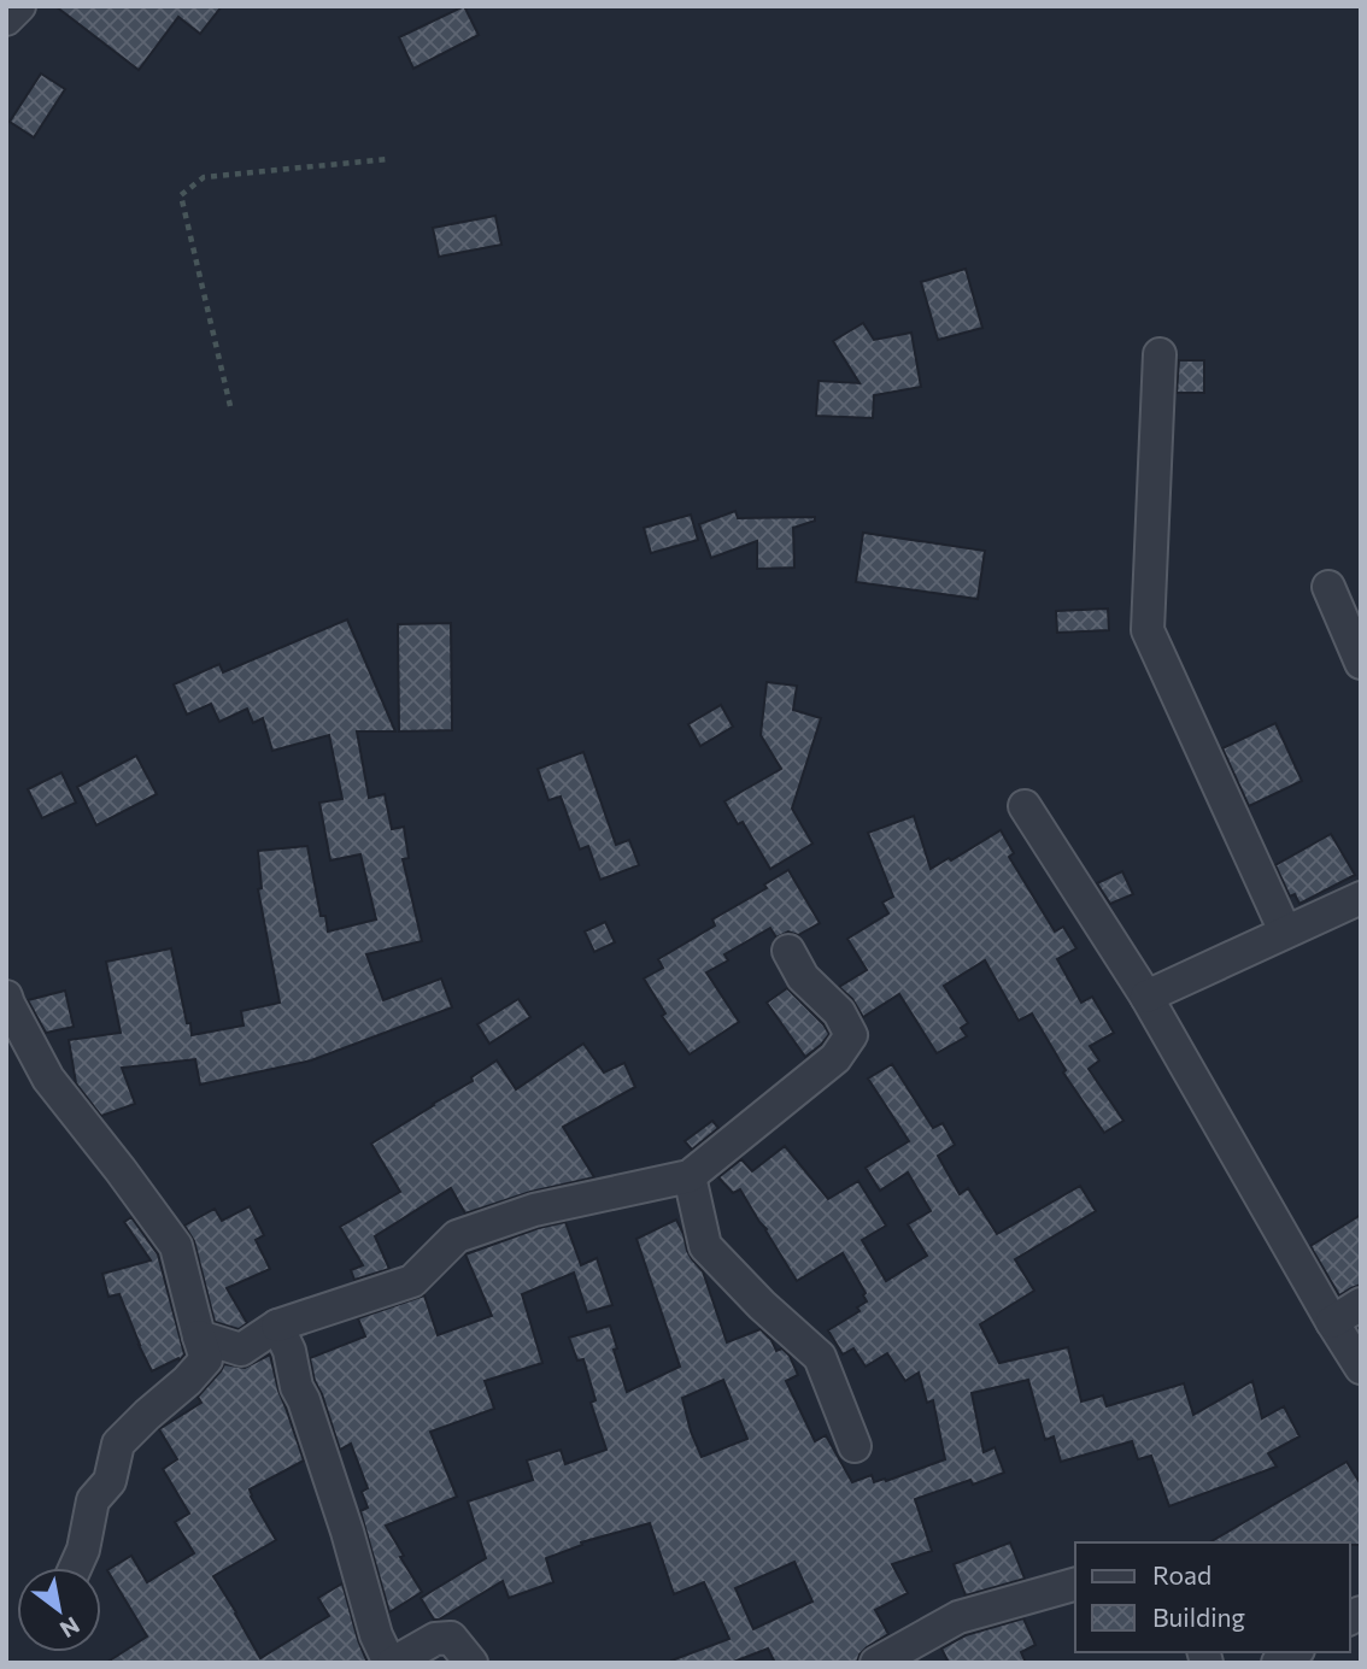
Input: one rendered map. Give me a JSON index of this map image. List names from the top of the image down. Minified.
{"legend":["Road","Building"],"north":"bottom right"}
